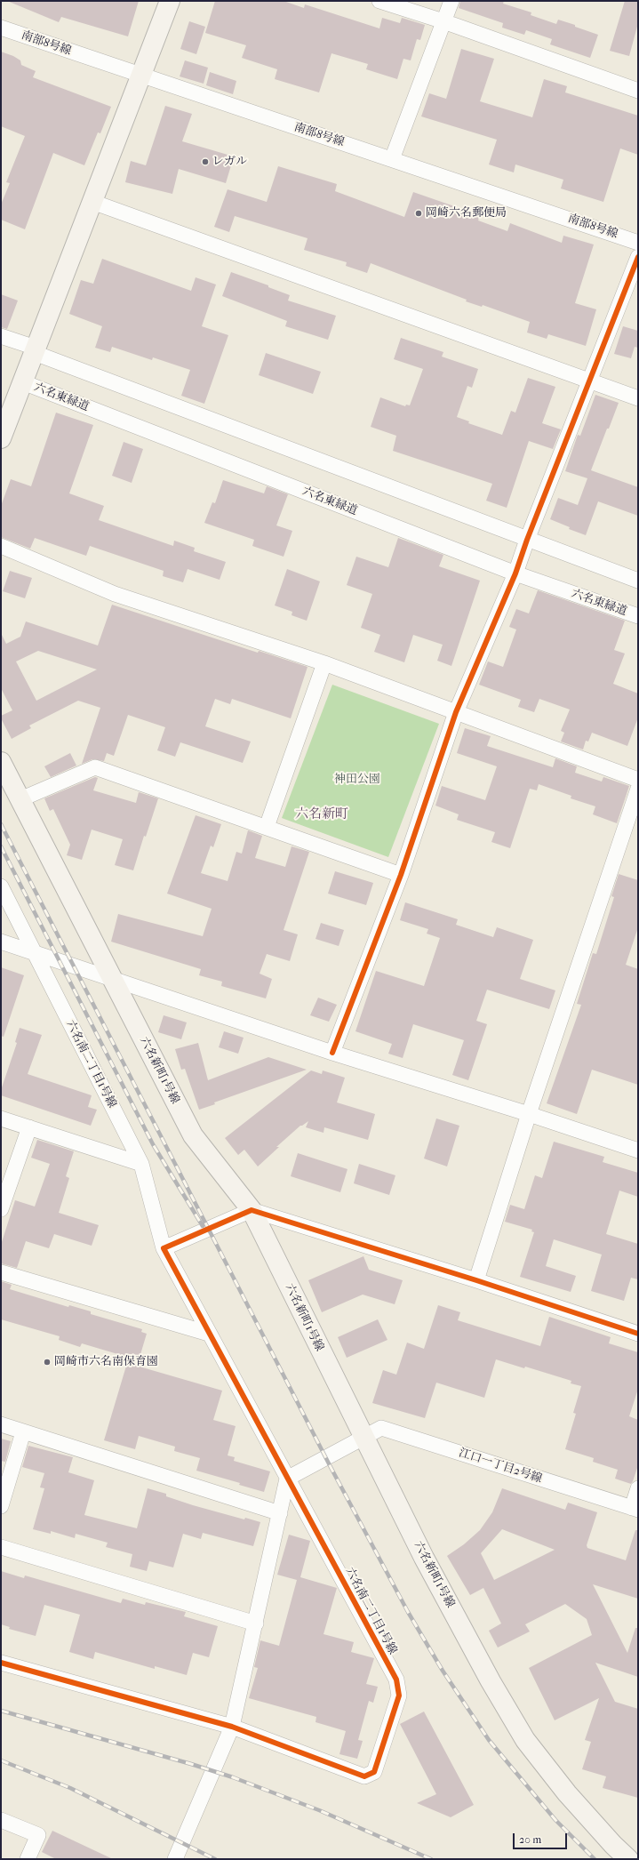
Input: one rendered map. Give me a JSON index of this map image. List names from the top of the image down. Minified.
{"streets":{"street":["南部8号線","六名東緑道","六名南二丁目1号線","六名新町1号線","江口一丁目2号線"]},"crossings":[["六名南二丁目1号線","江口一丁目2号線"],["六名新町1号線","江口一丁目2号線"]],"districts":["六名新町"],"parks":["神田公園"],"places":["レガル","岡崎六名郵便局","岡崎市六名南保育園"],"scale_bar":"20 m"}
